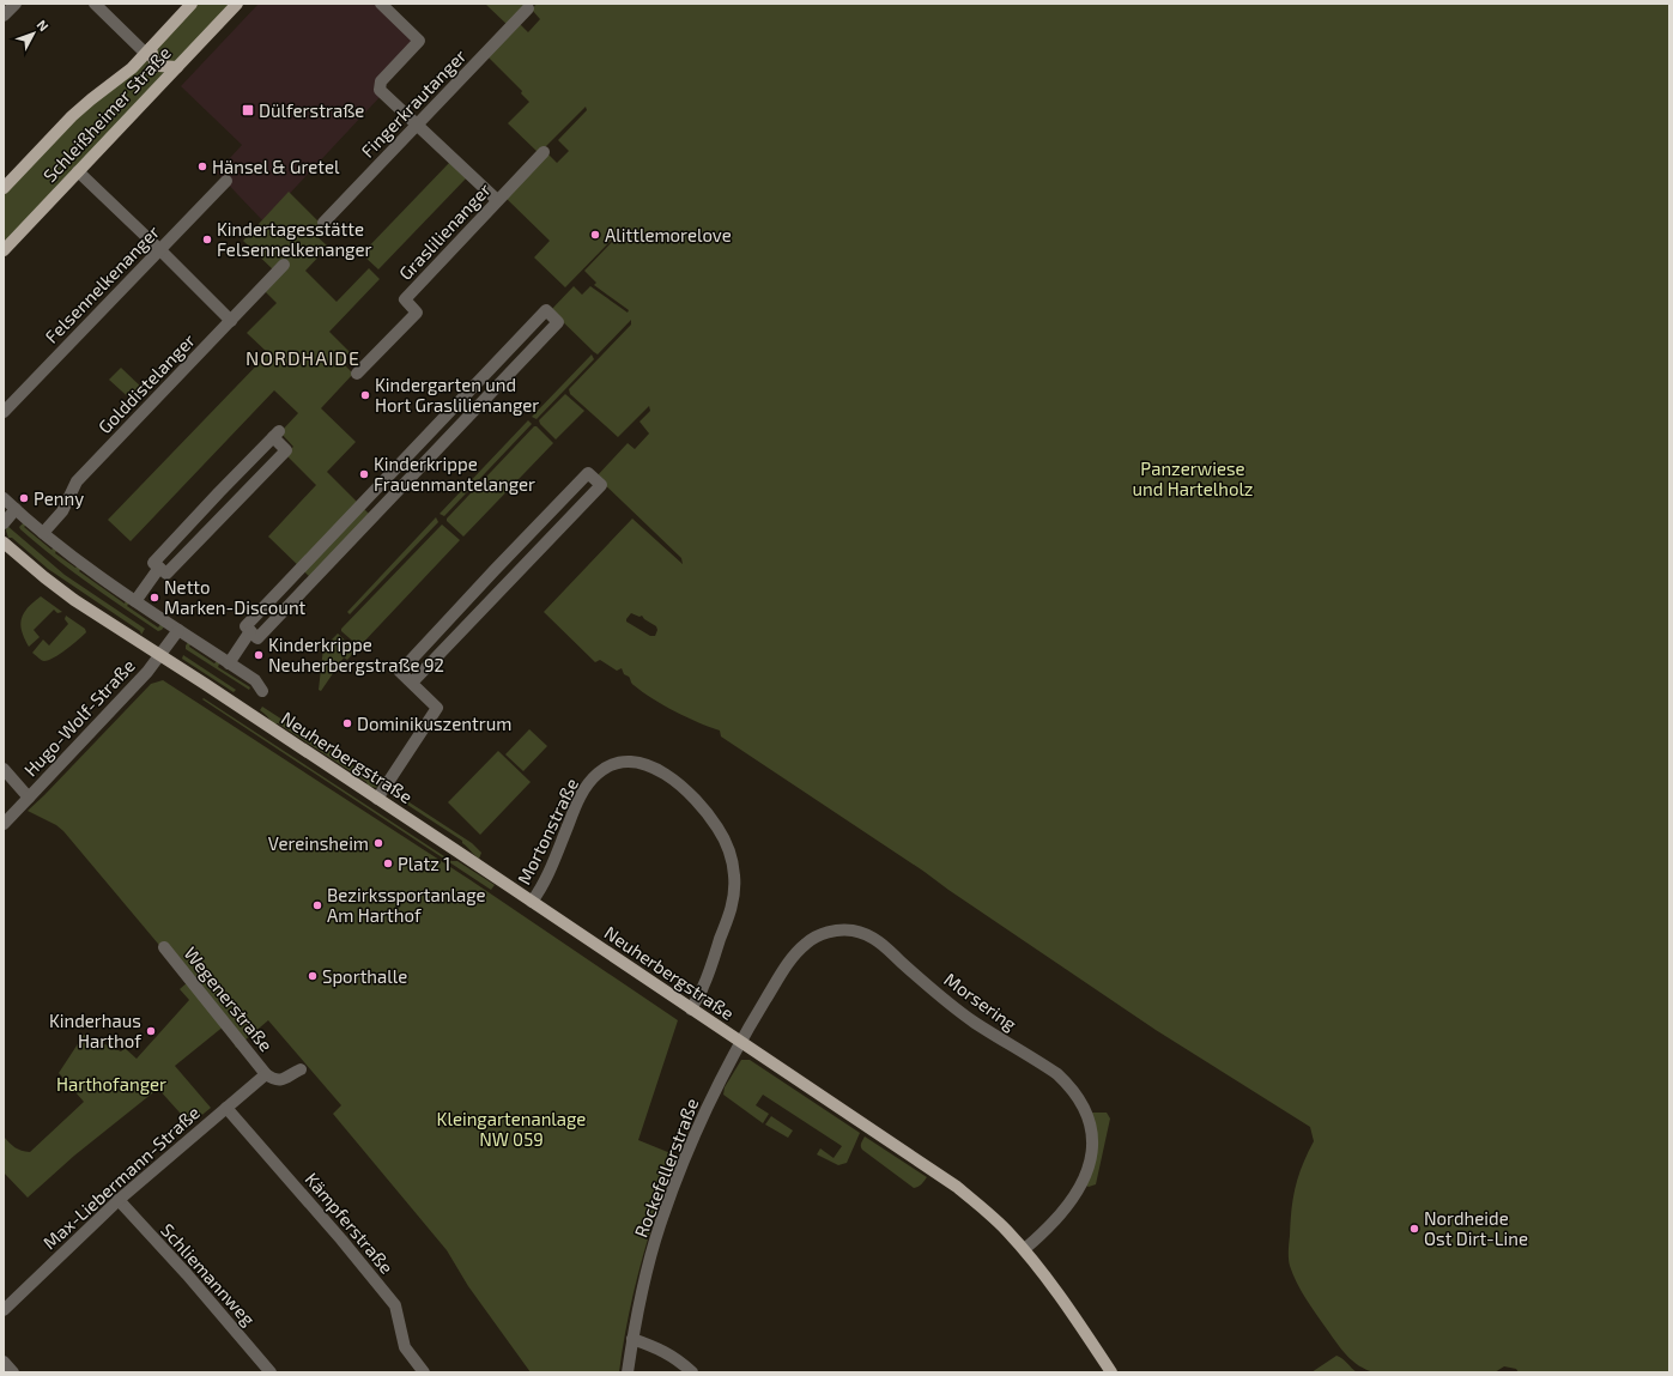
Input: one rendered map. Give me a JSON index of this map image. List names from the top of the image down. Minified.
{"streets":{"main road":["Schleißheimer Straße","Neuherbergstraße"],"street":["Fingerkrautanger","Graslilienanger","Felsennelkenanger","Golddistelanger","Hugo-Wolf-Straße","Mortonstraße","Wegenerstraße","Morsering","Rockefellerstraße","Max-Liebermann-Straße","Kämpferstraße","Schliemannweg"]},"crossings":[["Hugo-Wolf-Straße","Neuherbergstraße"],["Neuherbergstraße","Mortonstraße"],["Neuherbergstraße","Morsering"],["Neuherbergstraße","Rockefellerstraße"],["Wegenerstraße","Max-Liebermann-Straße"],["Morsering","Rockefellerstraße"],["Max-Liebermann-Straße","Kämpferstraße"],["Max-Liebermann-Straße","Schliemannweg"]],"districts":["NORDHAIDE"],"parks":["Panzerwiese und Hartelholz","Harthofanger","Kleingartenanlage NW 059"],"places":{"transit":["Dülferstraße"],"other":["Hänsel & Gretel","Alittlemorelove","Kindertagesstätte Felsennelkenanger","Kindergarten und Hort Graslilienanger","Kinderkrippe Frauenmantelanger","Penny","Netto Marken-Discount","Kinderkrippe Neuherbergstraße 92","Dominikuszentrum","Vereinsheim","Platz 1","Bezirkssportanlage Am Harthof","Sporthalle","Kinderhaus Harthof","Nordheide Ost Dirt-Line"]},"north":"top right"}
